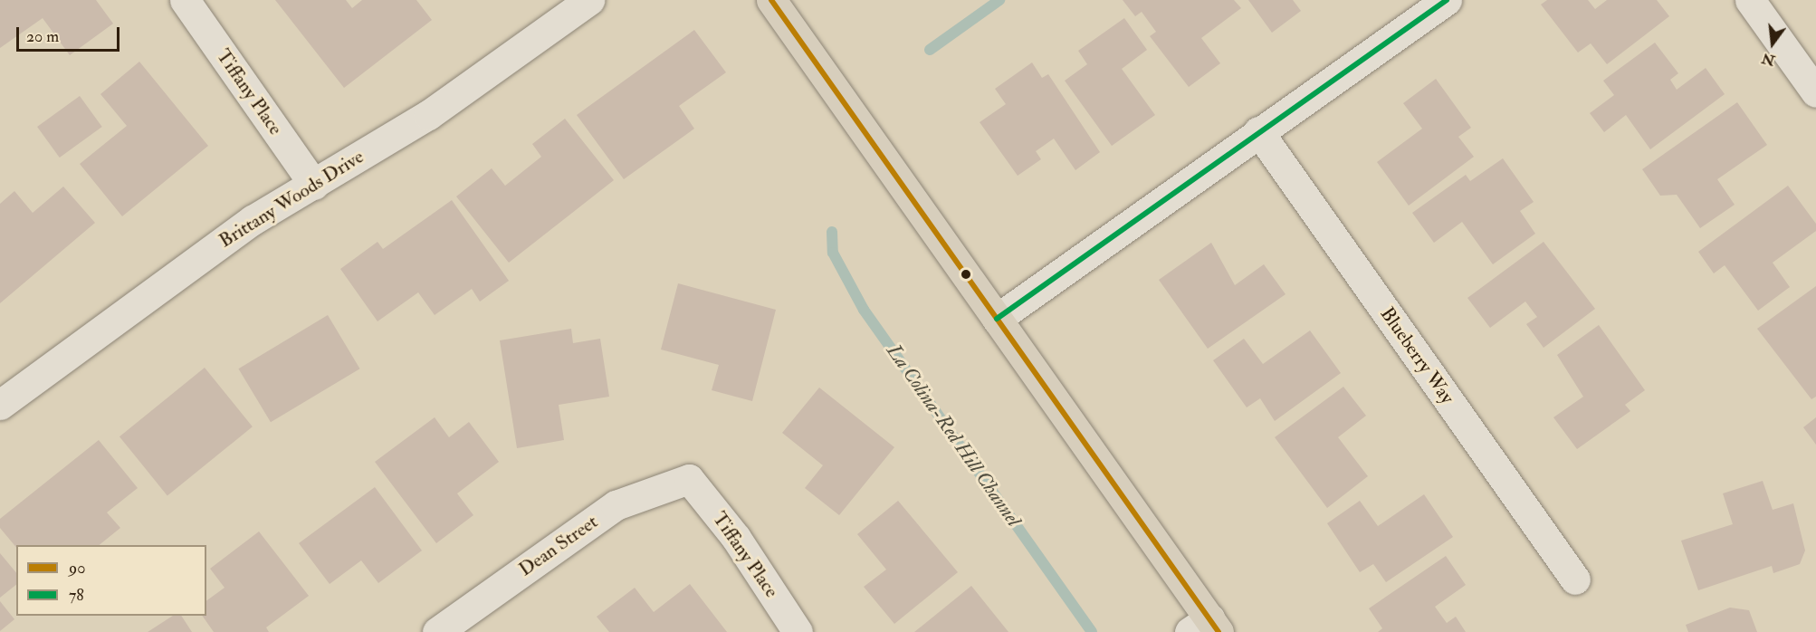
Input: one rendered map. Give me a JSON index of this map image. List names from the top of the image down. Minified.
{"streets":{"street":["Tiffany Place","Brittany Woods Drive","Blueberry Way","Dean Street"]},"crossings":[["Tiffany Place","Brittany Woods Drive"],["Tiffany Place","Dean Street"]],"water":["La Colina-Red Hill Channel"],"lines":["transit line 90","transit line 78"],"legend":["90","78"],"scale_bar":"20 m","north":"bottom"}
